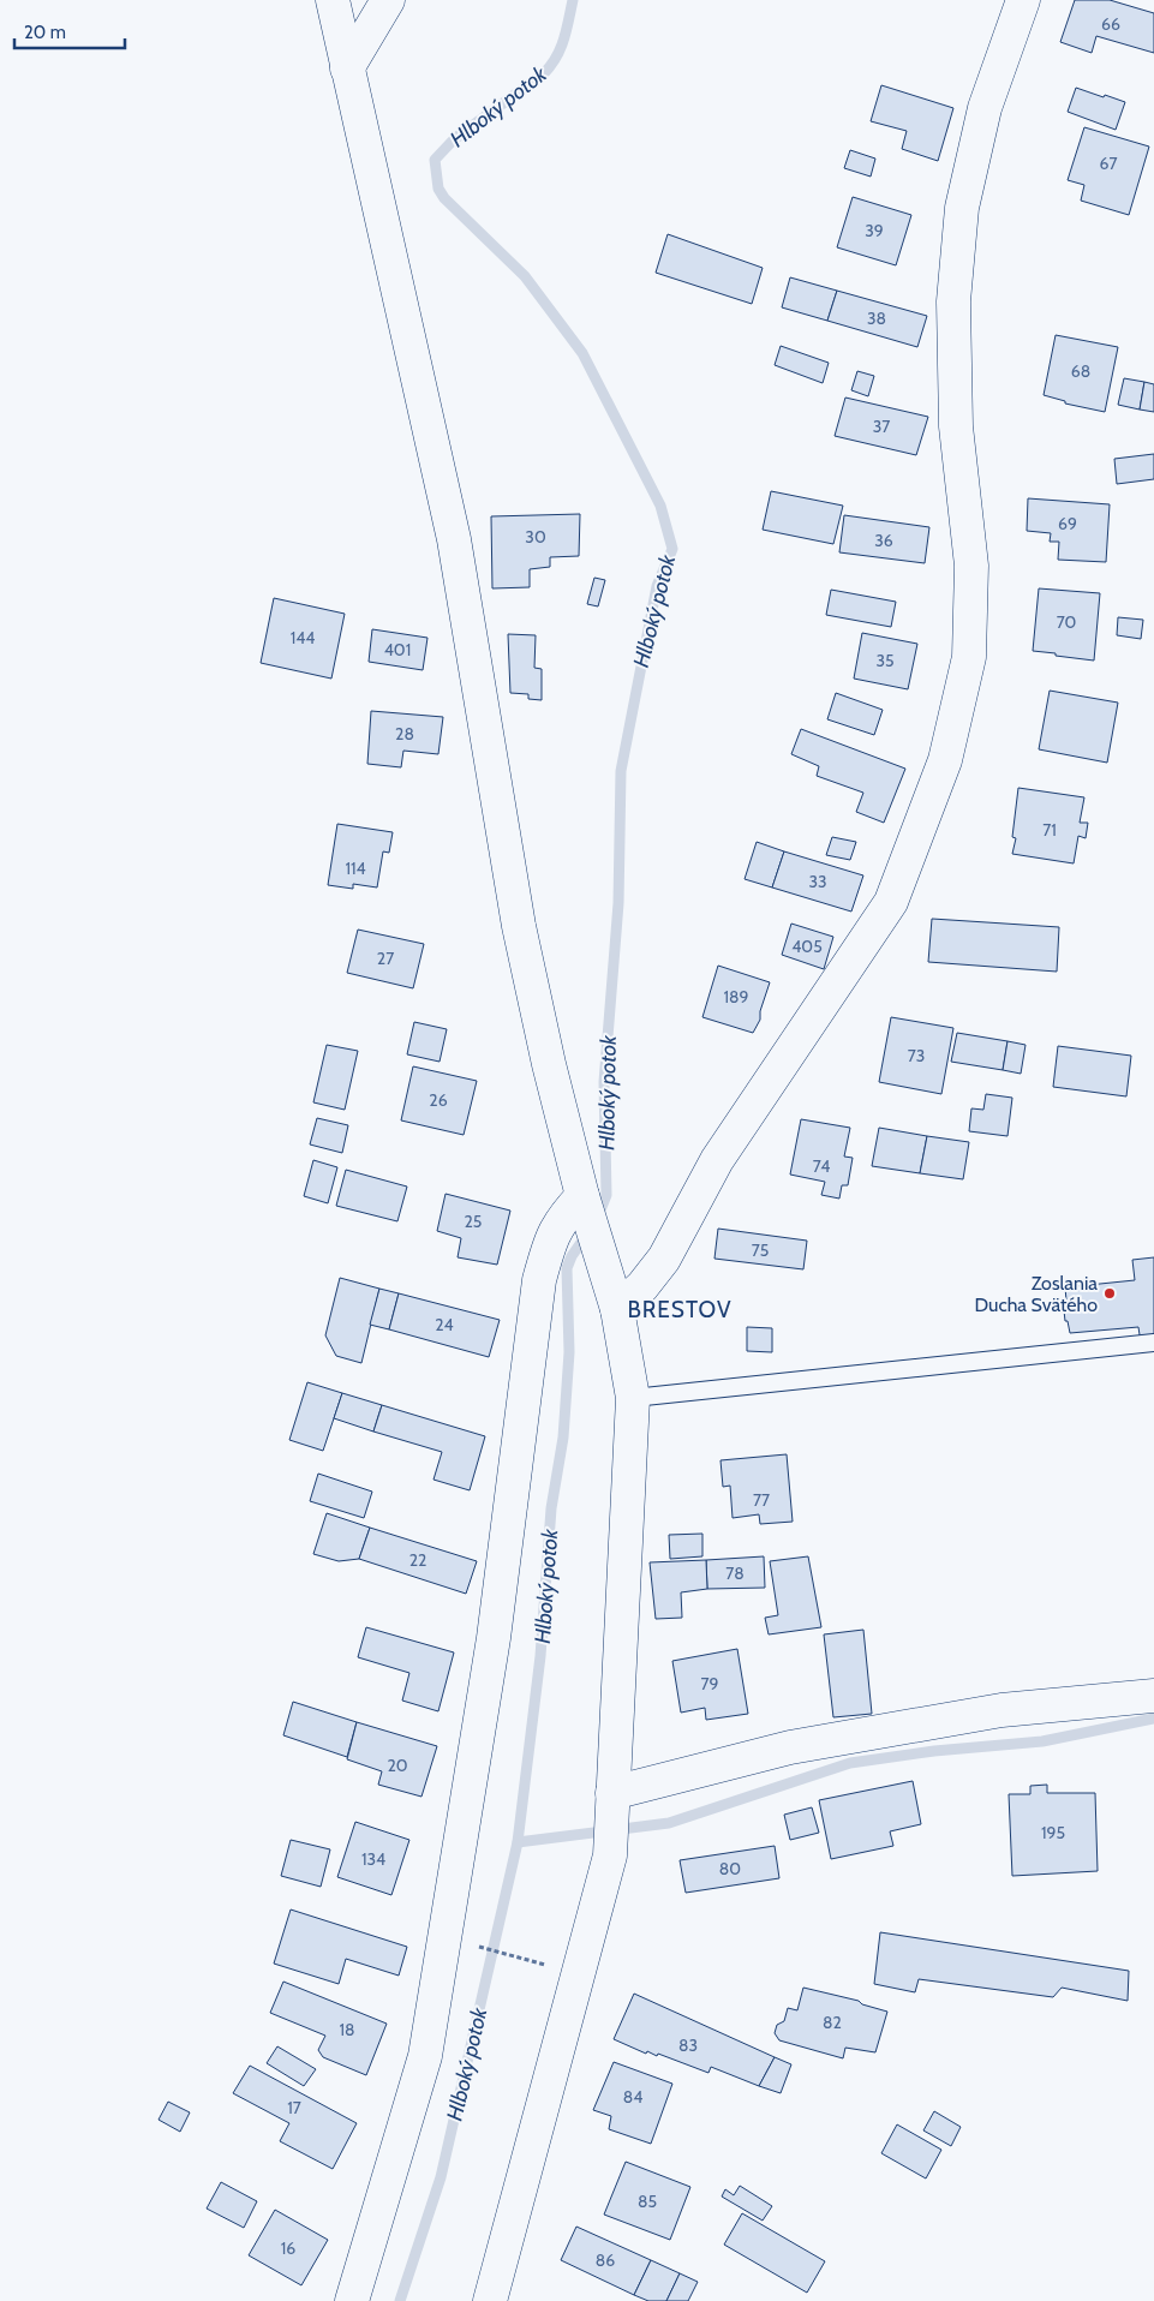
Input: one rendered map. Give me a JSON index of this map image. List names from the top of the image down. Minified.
{"districts":["BRESTOV"],"water":["Hlboký potok"],"places":["Zoslania Ducha Svätého"],"house_numbers":["66","67","39","38","68","37","69","30","36","70","144","401","35","28","71","114","33","405","27","189","73","26","74","25","75","24","77","22","78","79","20","195","134","80","82","18","83","84","17","85","16","86"],"scale_bar":"20 m"}
